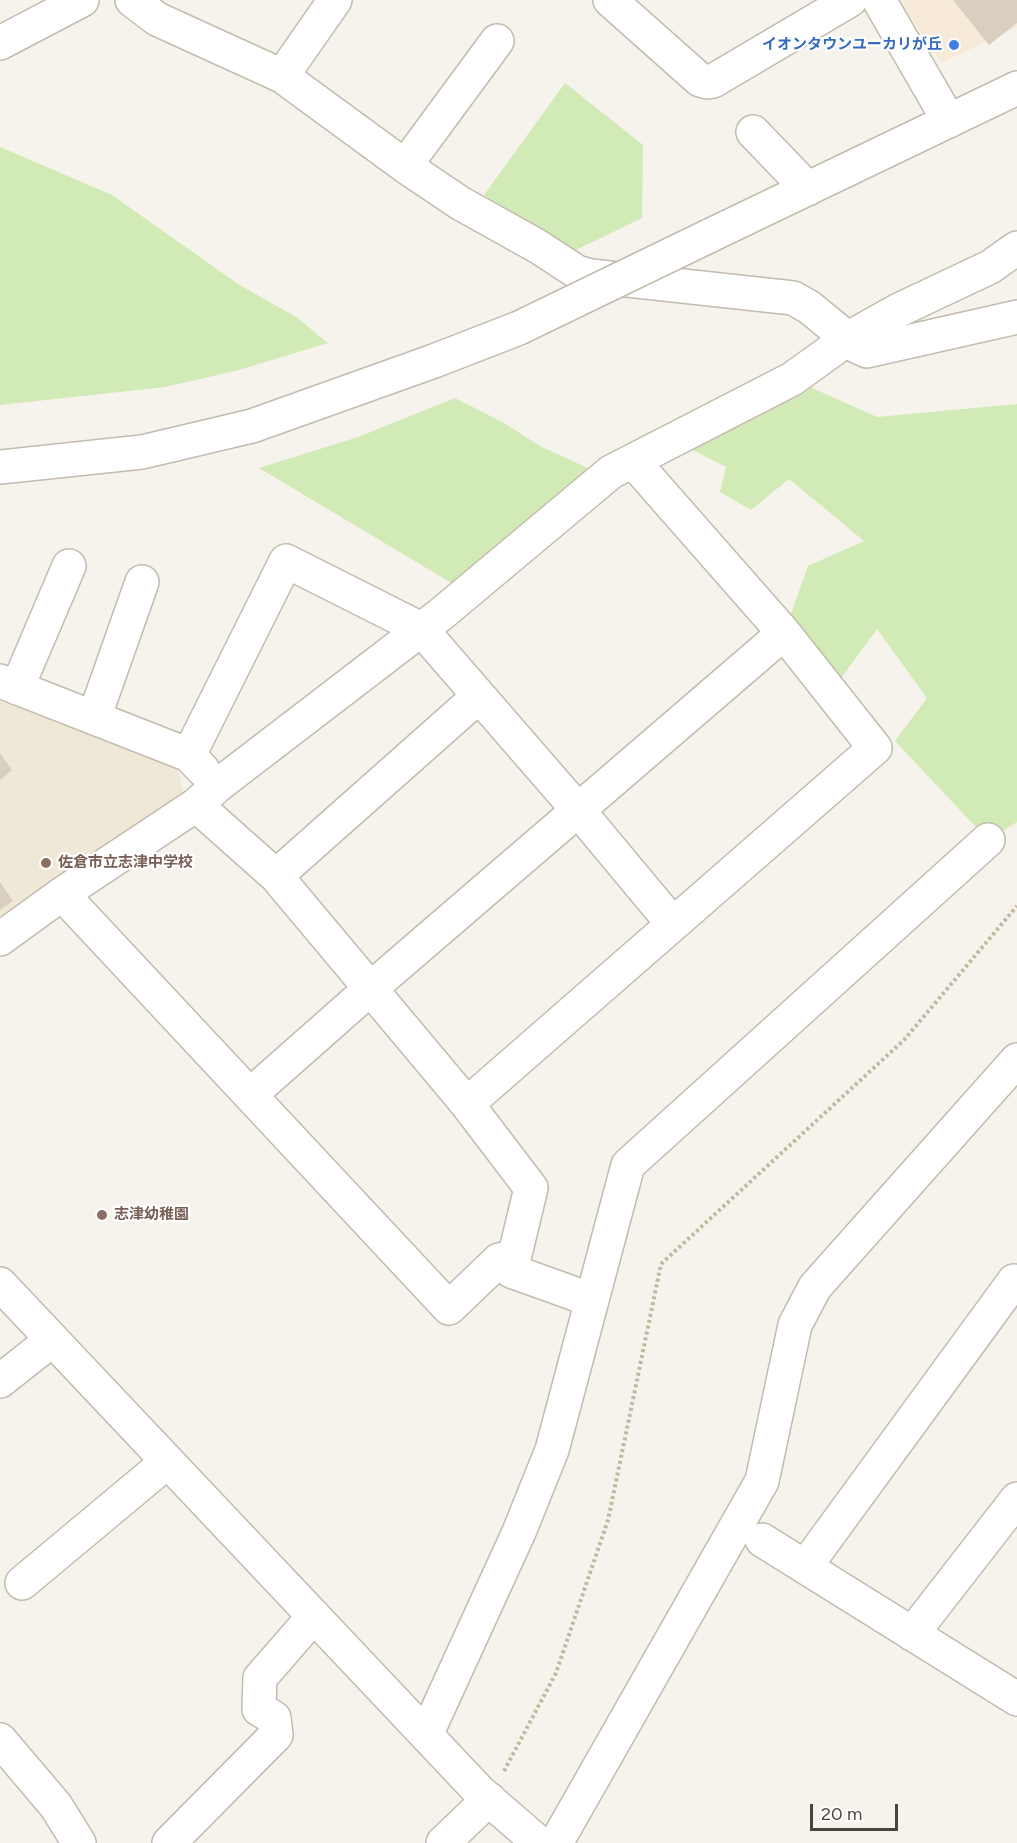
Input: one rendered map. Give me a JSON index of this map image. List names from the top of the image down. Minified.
{"places":["イオンタウンユーカリが丘","佐倉市立志津中学校","志津幼稚園"],"scale_bar":"20 m"}
